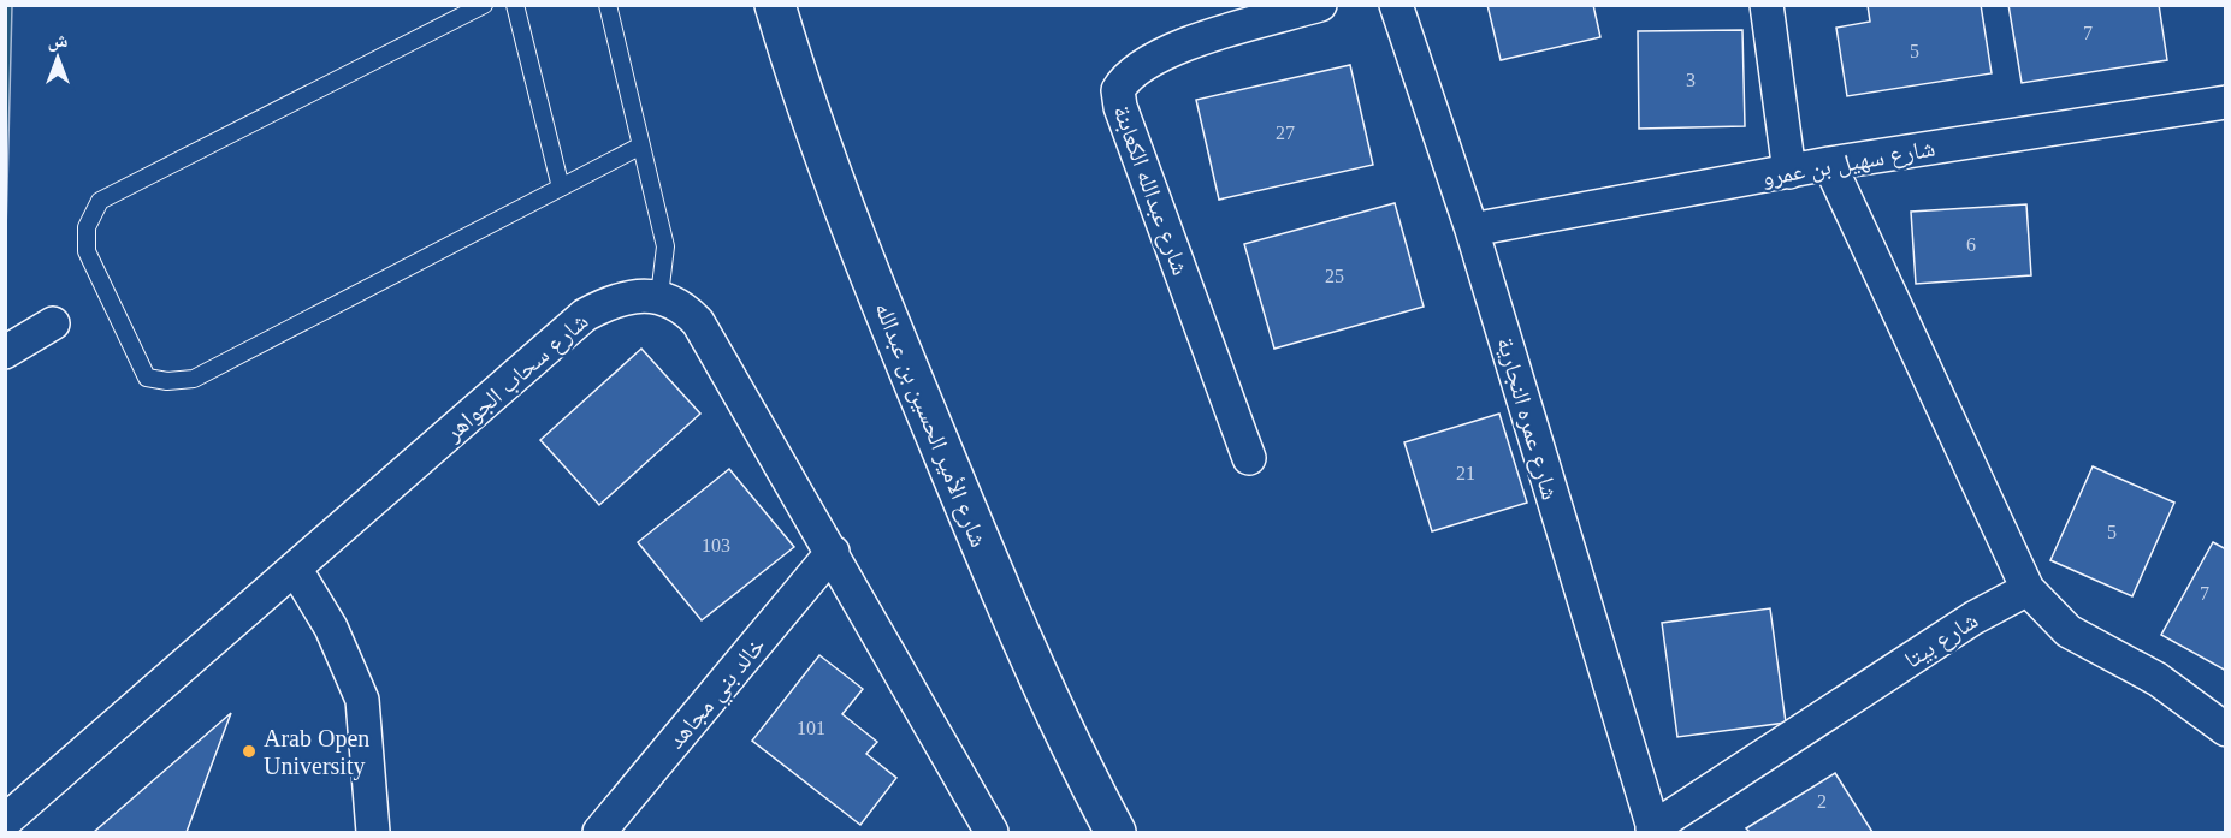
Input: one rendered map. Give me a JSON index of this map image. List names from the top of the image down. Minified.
{"streets":{"main road":["شارع الأمير الحسين بن عبدالله"],"street":["شارع سهيل بن عمرو","شارع عبدالله الكعابنة","شارع سحاب الجواهر","شارع عمره النجارية","شارع بيتا","خالد بني مجاهد"]},"crossings":[["شارع سهيل بن عمرو","شارع عمره النجارية"],["شارع عمره النجارية","شارع بيتا"]],"places":["Arab Open University"],"house_numbers":["7","5","3","27","6","25","21","5","103","7","101","2"],"north":"top"}
